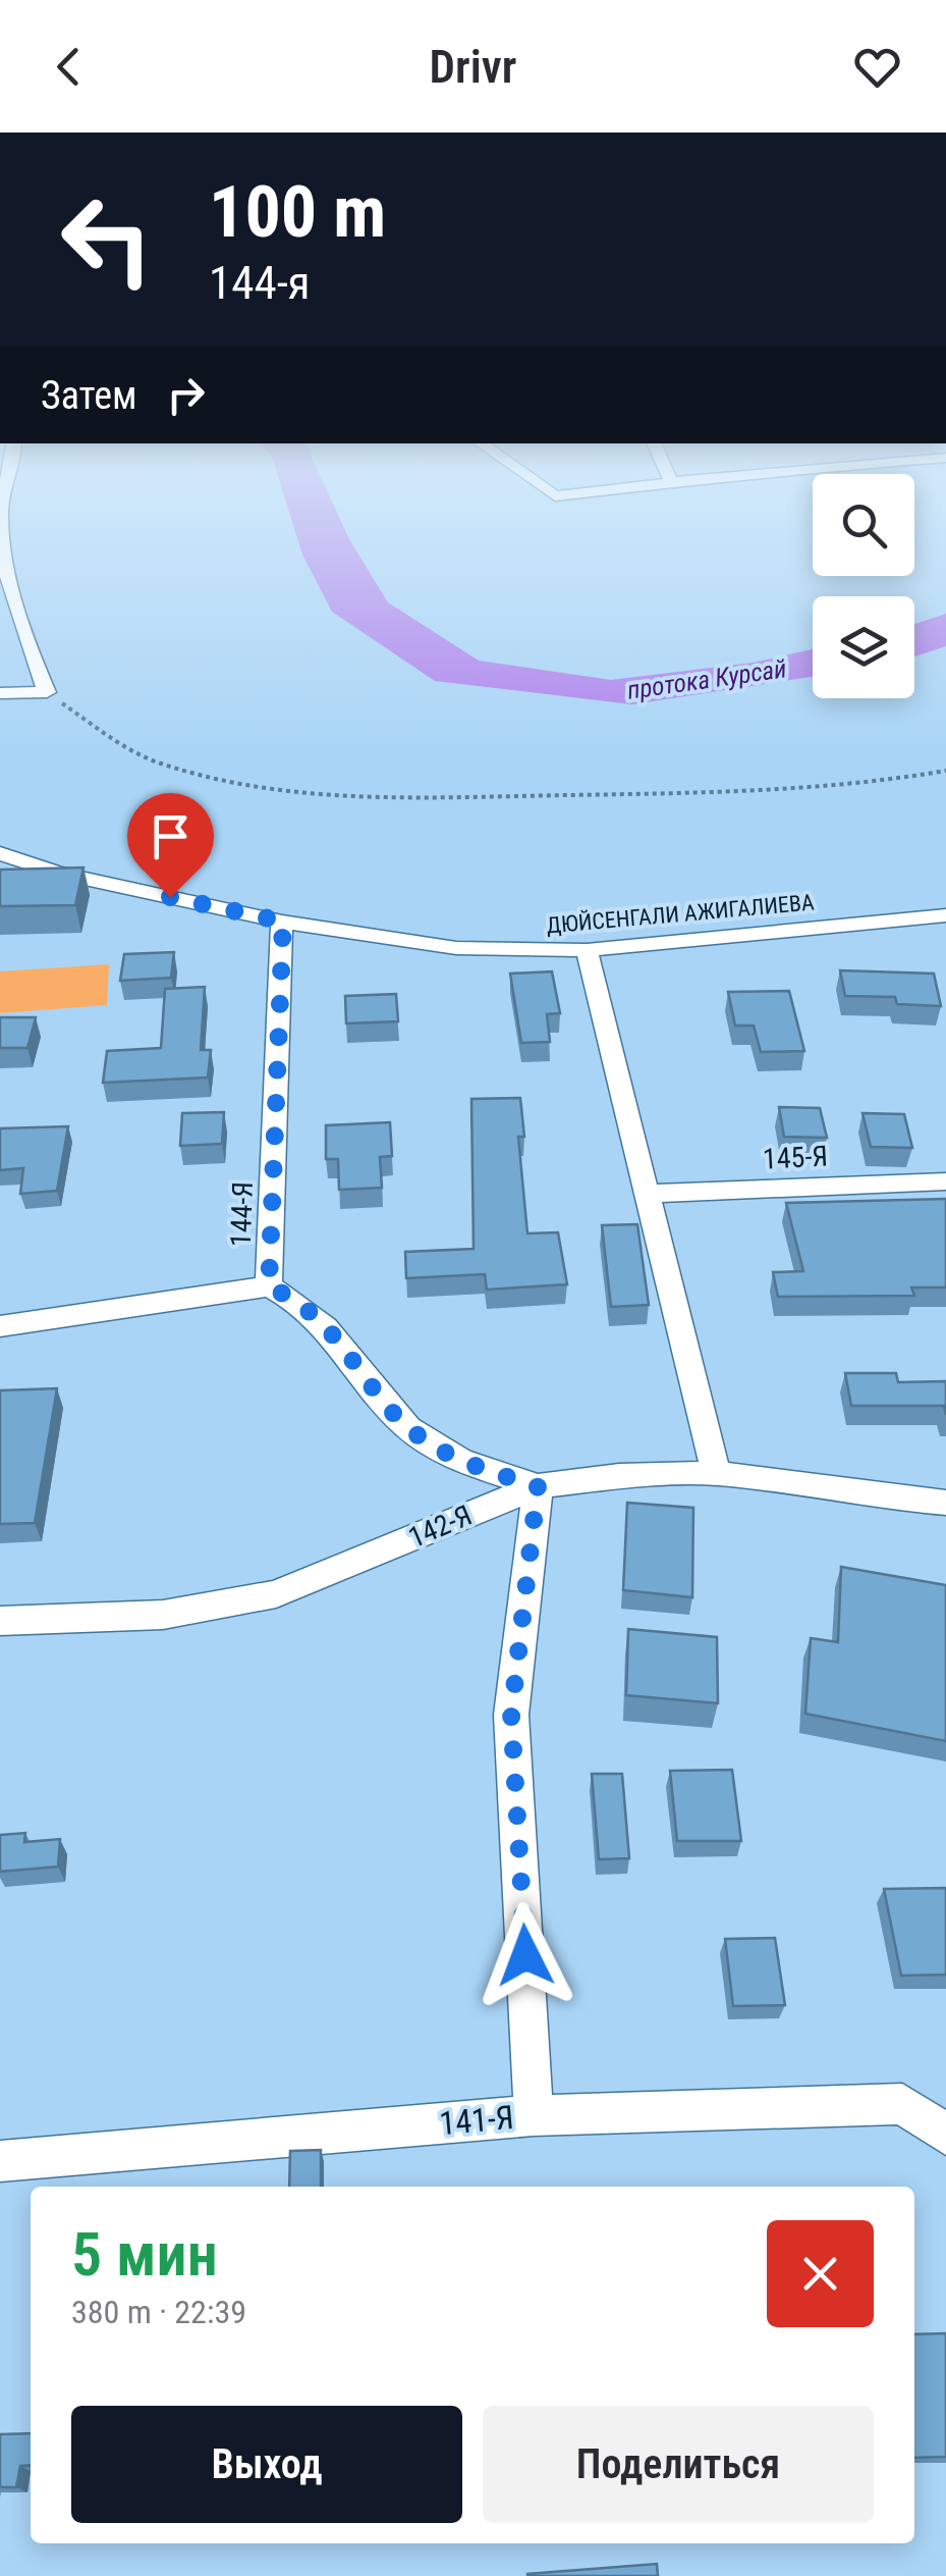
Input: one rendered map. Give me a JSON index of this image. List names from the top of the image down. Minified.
{"streets":{"street":["ДЮЙСЕНГАЛИ АЖИГАЛИЕВА","145-Я","144-Я","142-Я","141-Я"]},"crossings":[["ДЮЙСЕНГАЛИ АЖИГАЛИЕВА","144-Я"],["144-Я","142-Я"]],"water":["протока Курсай"],"page":{"header":"Drivr","turn":["100 m","144-я"],"then":"Затем","heading":["5 мин","380 m · 22:39"],"buttons":["Выход","Поделиться"]}}
